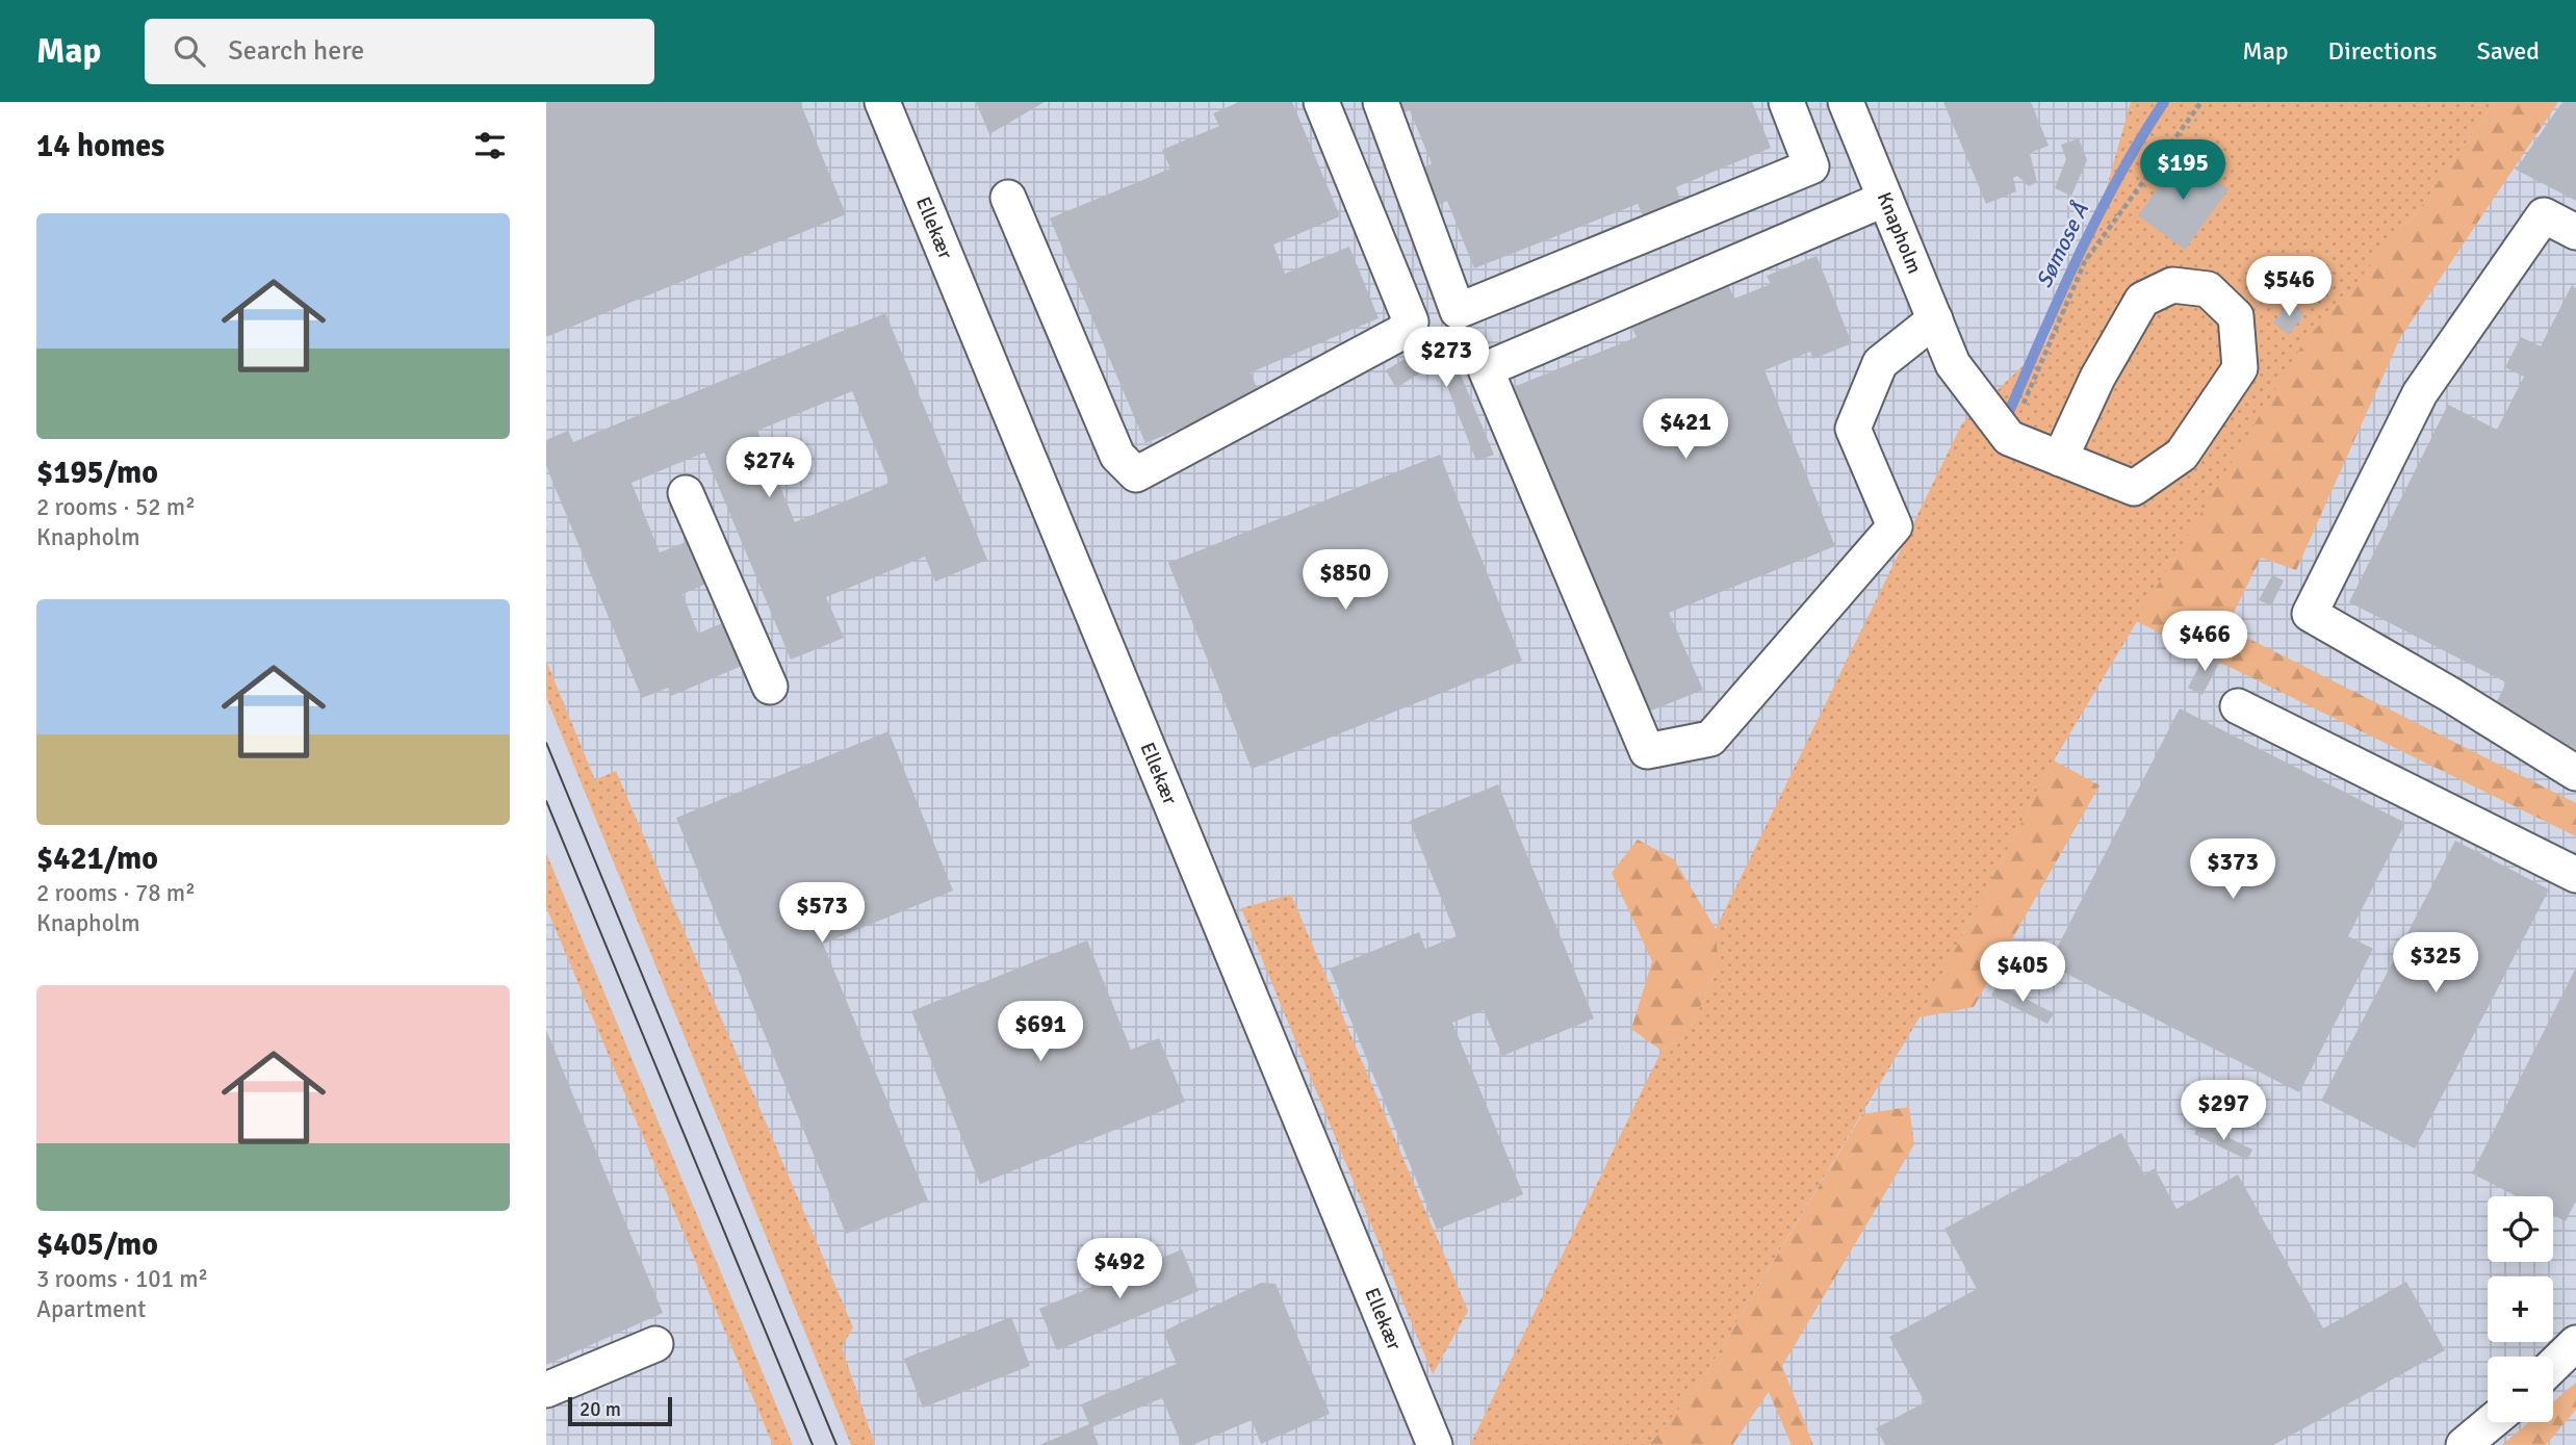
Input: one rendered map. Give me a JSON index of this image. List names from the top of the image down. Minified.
{"streets":{"street":["Ellekær","Knapholm"]},"water":["Sømose Å"],"scale_bar":"20 m","page":{"header":"Map","search":"Search here","nav":["Map","Directions","Saved"],"heading":"14 homes","price":["$195","$546","$273","$421","$274","$850","$466","$373","$573","$325","$405","$691","$297","$492"],"list":[{"name":"$195/mo","note":"2 rooms · 52 m² · Knapholm"},{"name":"$421/mo","note":"2 rooms · 78 m² · Knapholm"},{"name":"$405/mo","note":"3 rooms · 101 m² · Apartment"}],"map_buttons":["+","−"],"scale":"20 m"}}
